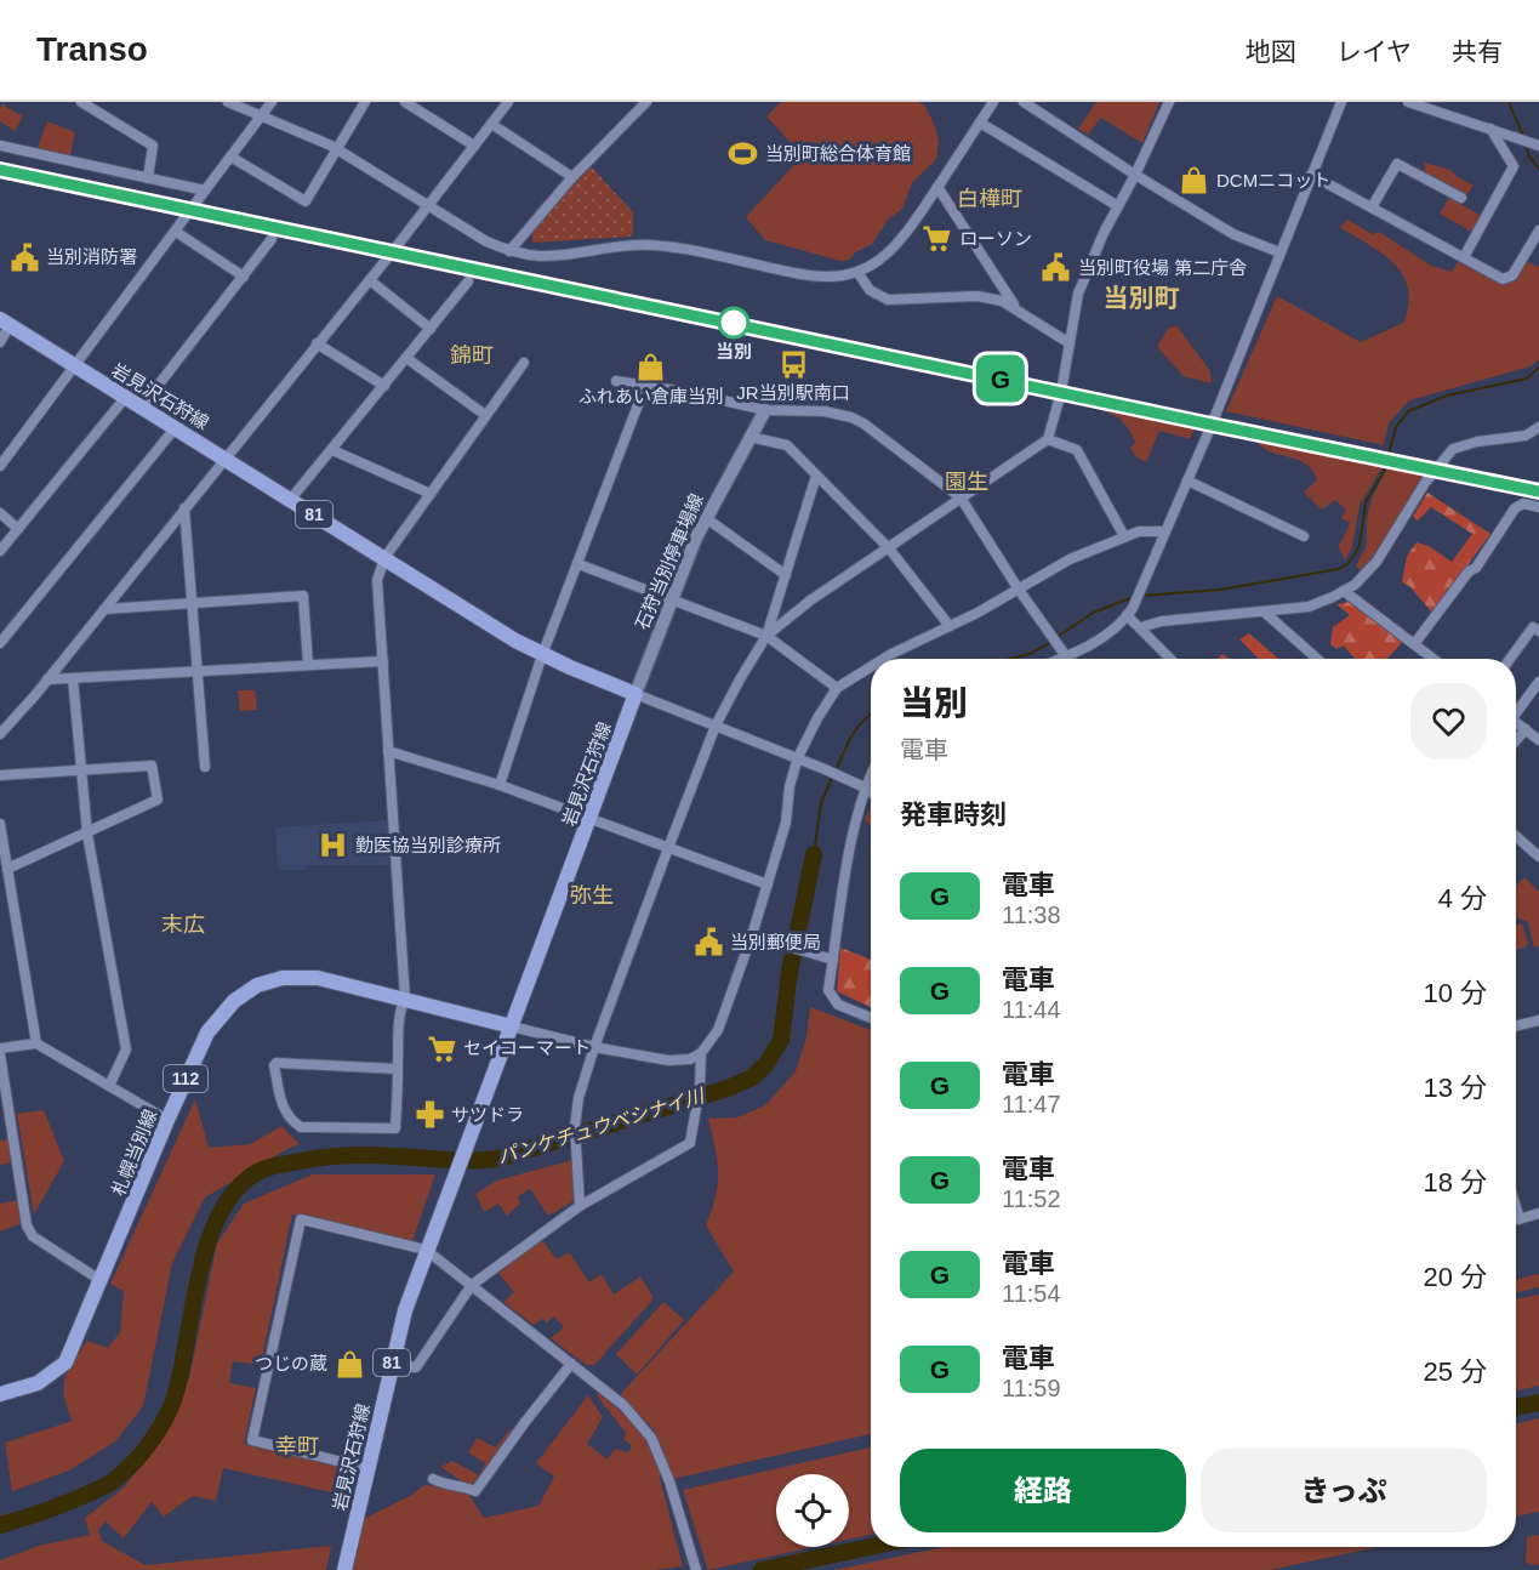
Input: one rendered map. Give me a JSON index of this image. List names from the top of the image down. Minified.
{"streets":{"main road":["岩見沢石狩線","81","石狩当別停車場線","112","札幌当別線"]},"crossings":[["岩見沢石狩線","石狩当別停車場線"],["岩見沢石狩線","札幌当別線"]],"districts":["白樺町","当別町","錦町","園生","弥生","末広","幸町"],"water":["パンケチュウベシナイ川"],"places":{"sports":["当別町総合体育館"],"shop":["DCMニコット","ふれあい倉庫当別","つじの蔵"],"supermarket":["ローソン","セイコーマート"],"public building":["当別消防署","当別町役場 第二庁舎","当別郵便局"],"other":["当別"],"bus stop":["JR当別駅南口"],"hospital":["勤医協当別診療所"],"pharmacy":["サツドラ"]},"page":{"header":"Transo","nav":["地図","レイヤ","共有"],"on_map":"G","heading":[["当別","電車"],"発車時刻"],"list":[{"mark":"G","name":"電車","note":"11:38","value":"4 分"},{"mark":"G","name":"電車","note":"11:44","value":"10 分"},{"mark":"G","name":"電車","note":"11:47","value":"13 分"},{"mark":"G","name":"電車","note":"11:52","value":"18 分"},{"mark":"G","name":"電車","note":"11:54","value":"20 分"},{"mark":"G","name":"電車","note":"11:59","value":"25 分"}],"buttons":["経路","きっぷ"]}}
